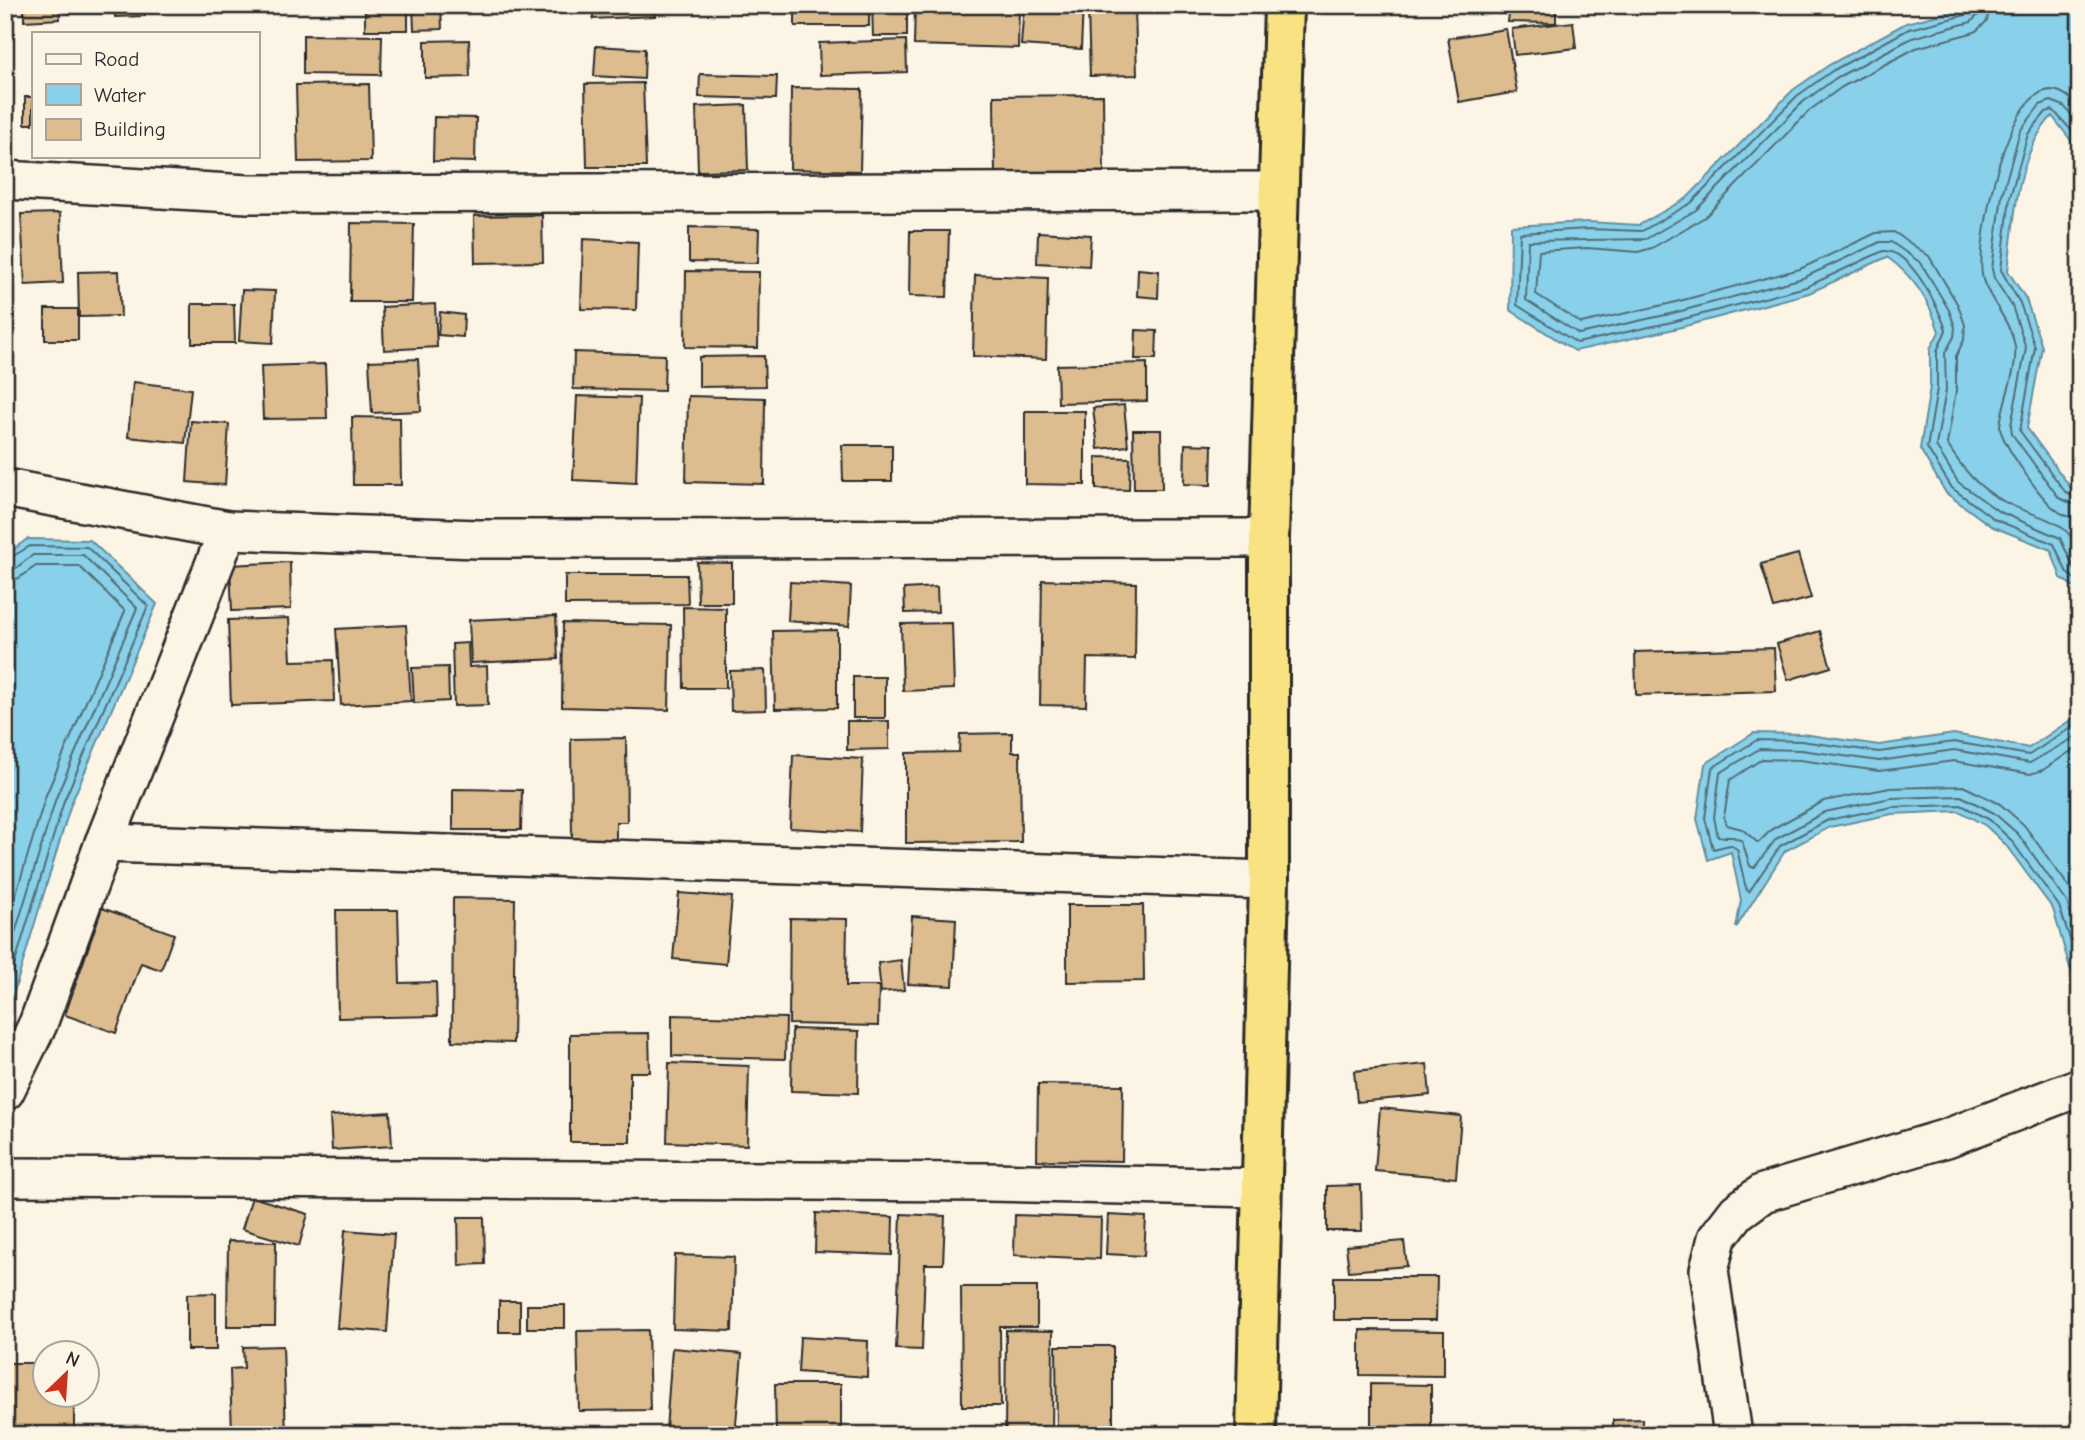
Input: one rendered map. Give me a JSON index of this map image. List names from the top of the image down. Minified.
{"legend":["Road","Water","Building"],"north":"top right"}
